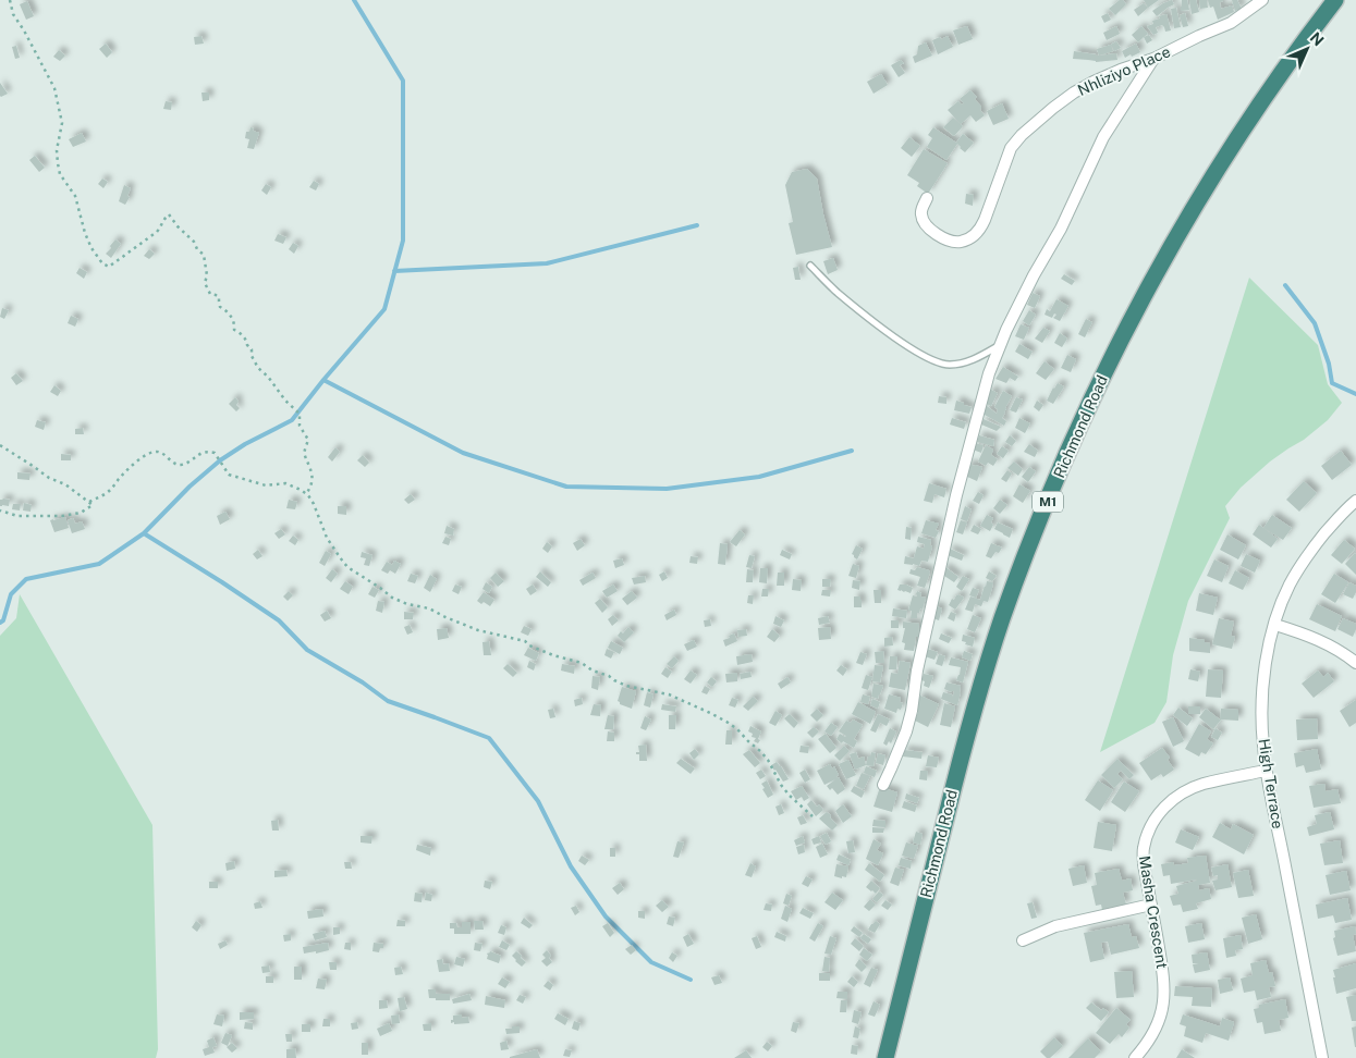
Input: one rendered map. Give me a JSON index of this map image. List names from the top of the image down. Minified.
{"streets":{"highway":["Richmond Road","M1"],"street":["Nhliziyo Place","High Terrace","Masha Crescent"]},"crossings":[["High Terrace","Masha Crescent"]],"north":"top right"}
